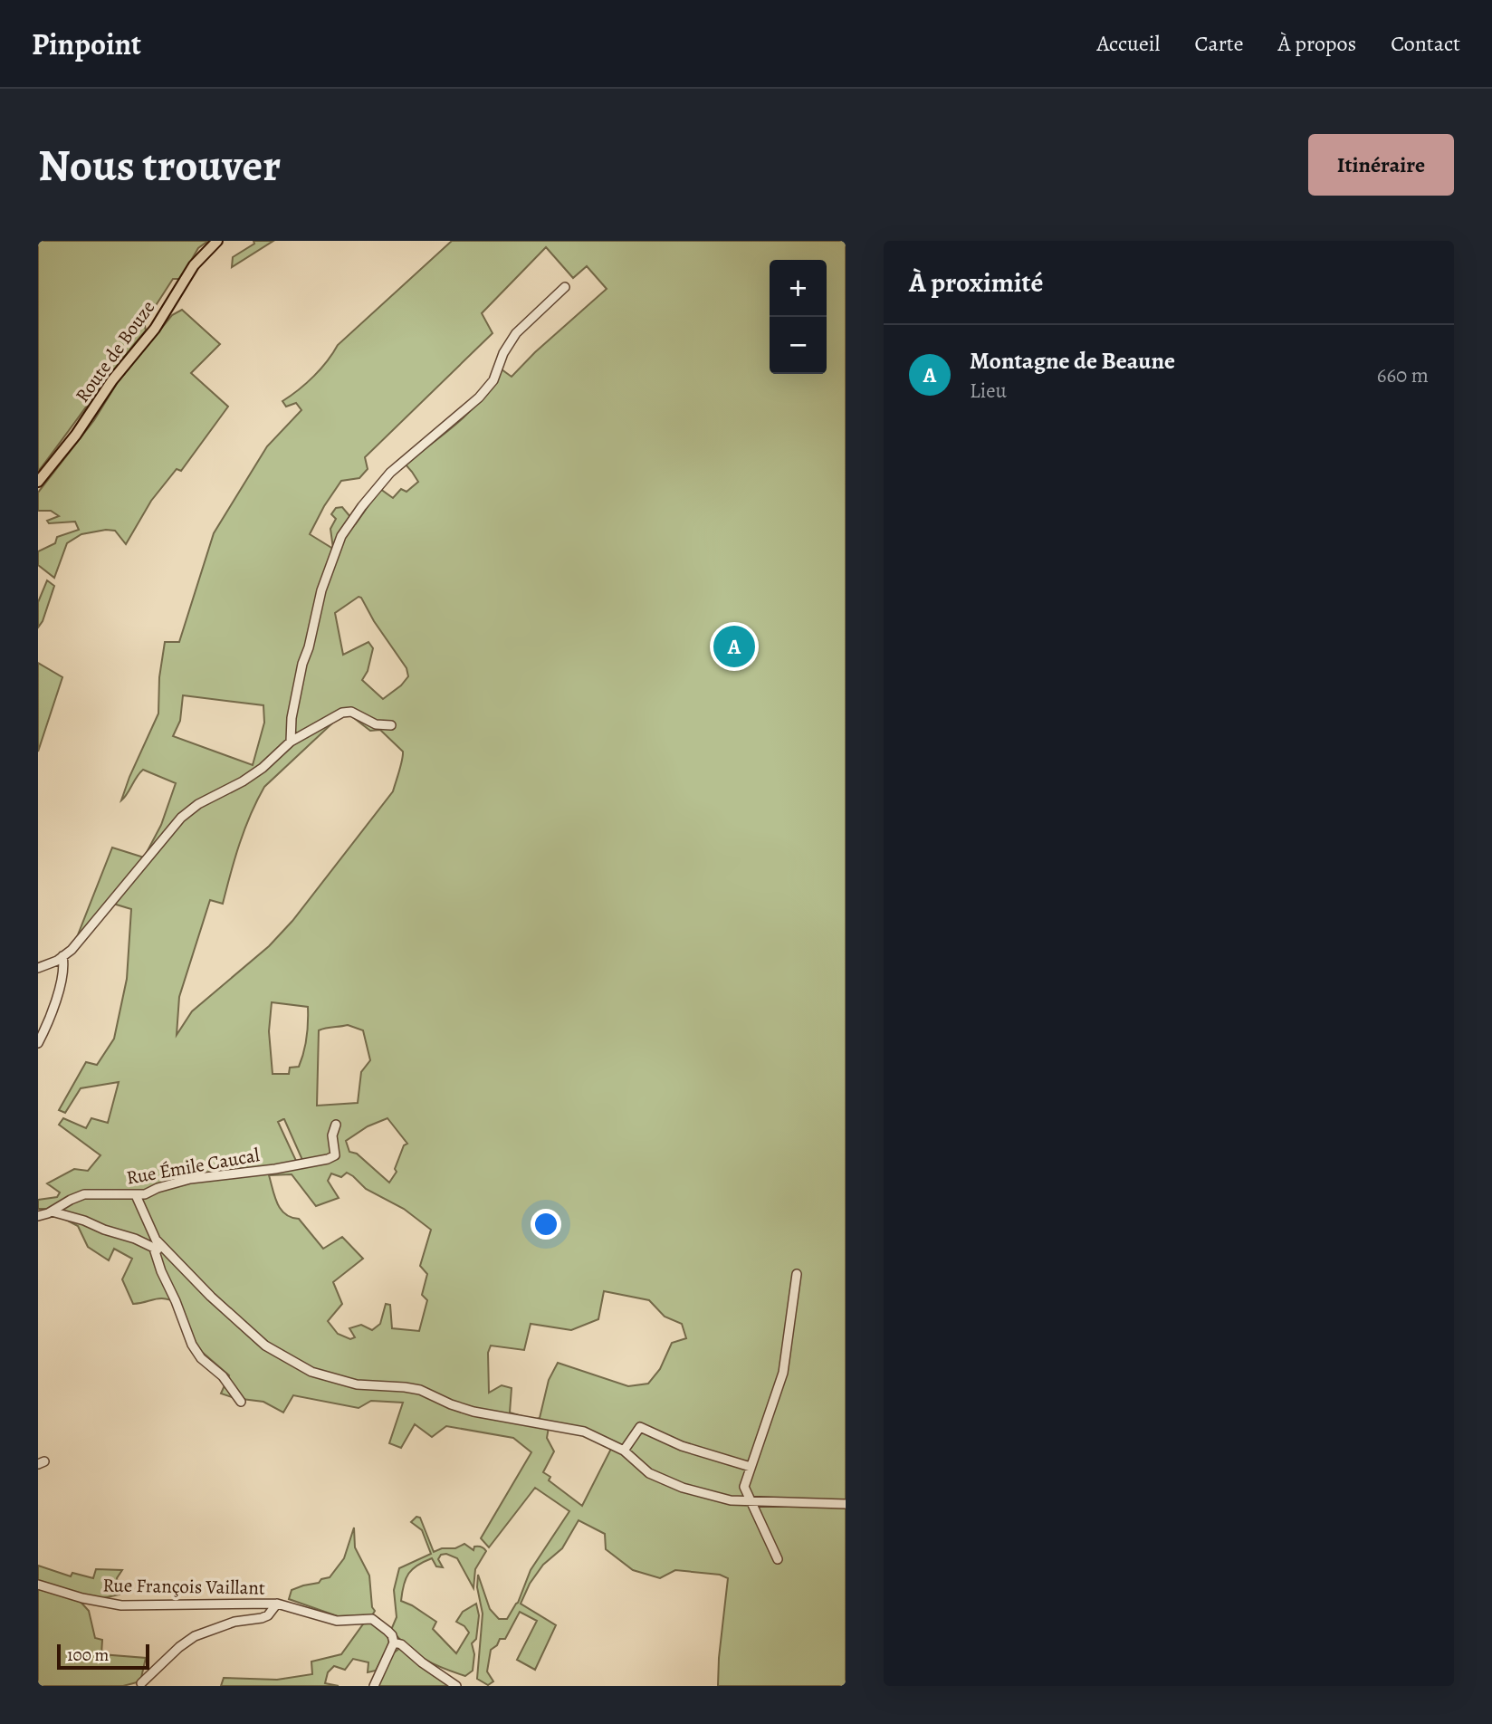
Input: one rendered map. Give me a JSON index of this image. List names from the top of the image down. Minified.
{"streets":{"main road":["Route de Bouze"],"street":["Rue Émile Caucal","Rue François Vaillant"]},"scale_bar":"100 m","page":{"header":"Pinpoint","nav":["Accueil","Carte","À propos","Contact"],"buttons":"Itinéraire","title":"Nous trouver","heading":"À proximité","map_buttons":["+","−"],"list":[{"mark":"A","name":"Montagne de Beaune","note":"Lieu","value":"660 m"}],"pins":"A","scale":"100 m"}}
